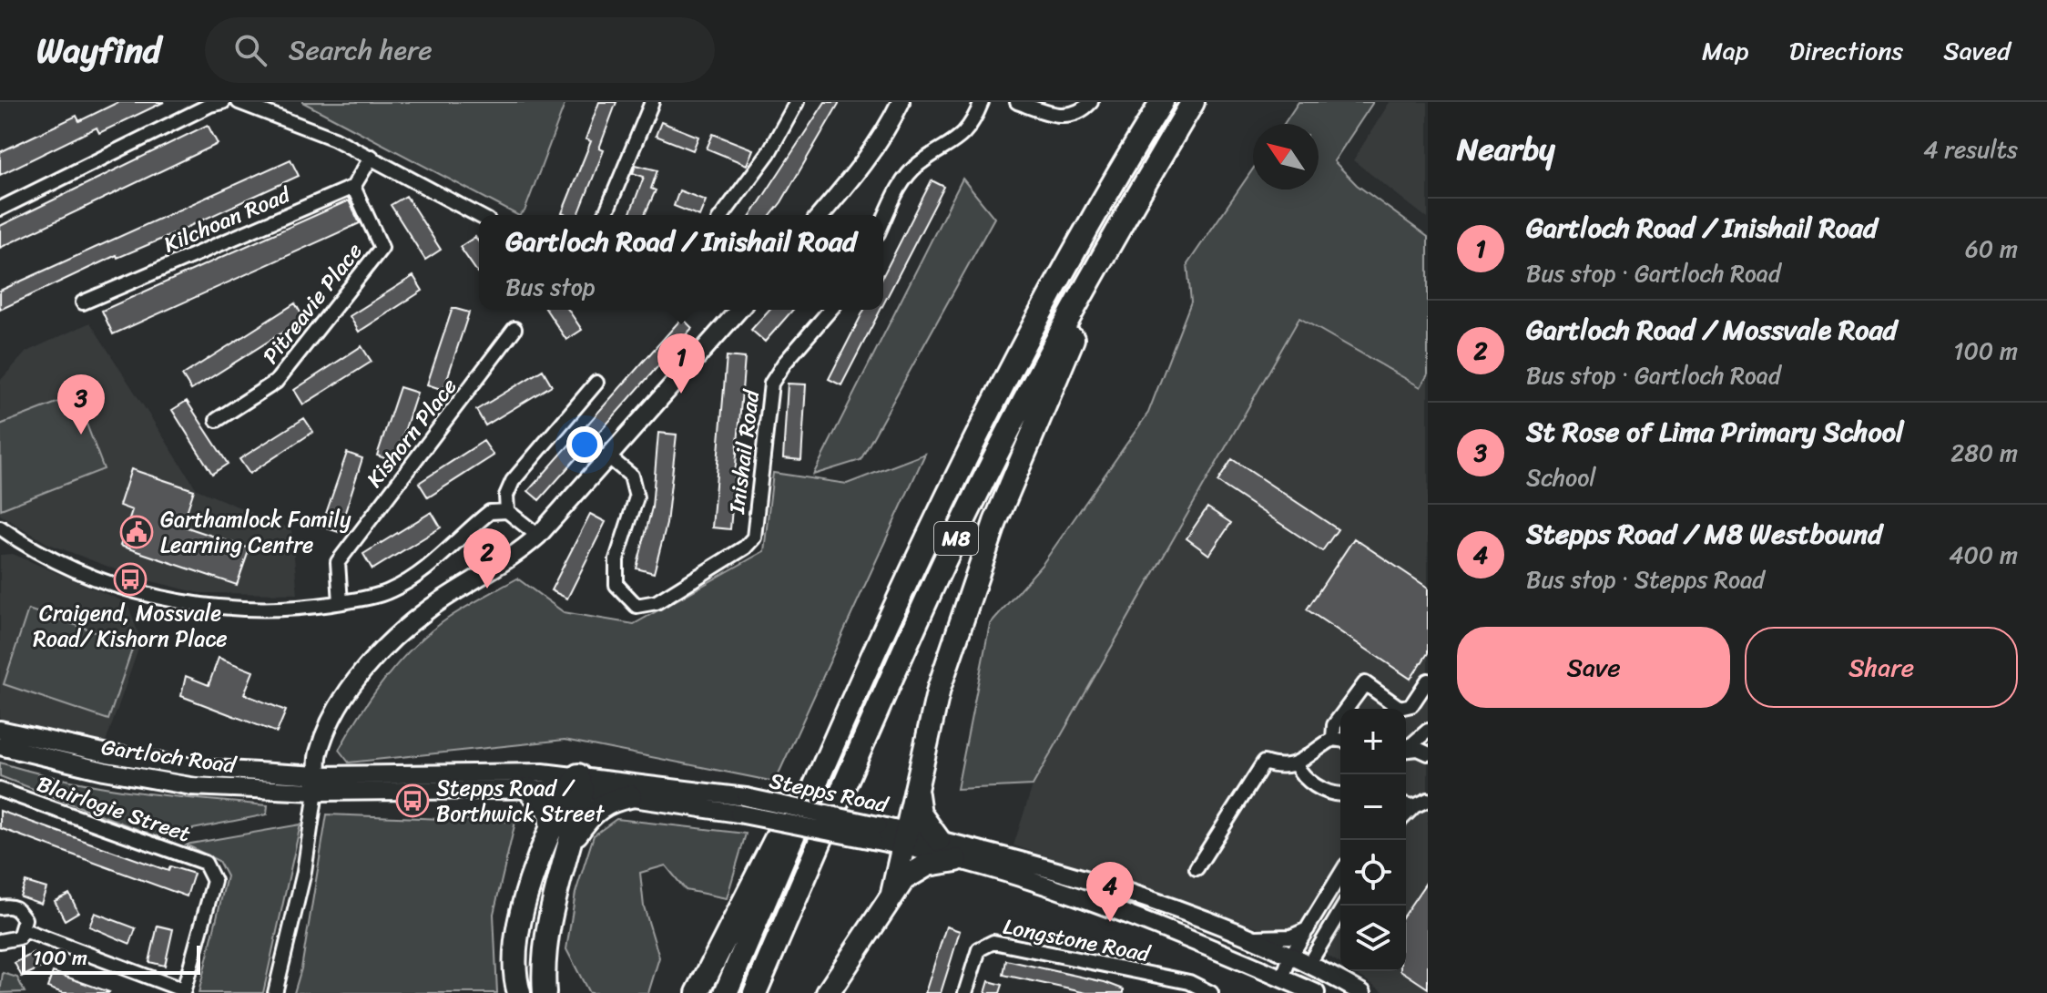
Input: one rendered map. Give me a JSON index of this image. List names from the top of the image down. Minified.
{"streets":{"highway":["M8"],"main road":["Gartloch Road","Stepps Road"],"street":["Kilchoan Road","Pitreavie Place","Kishorn Place","Inishail Road","Blairlogie Street","Longstone Road"]},"crossings":[["Kilchoan Road","Pitreavie Place"],["Gartloch Road","Stepps Road"]],"places":{"public building":["Garthamlock Family Learning Centre"],"bus stop":["Craigend, Mossvale Road/ Kishorn Place","Stepps Road / Borthwick Street"]},"scale_bar":"100 m","north":"top left","page":{"header":"Wayfind","search":"Search here","nav":["Map","Directions","Saved"],"heading":["Nearby","4 results"],"list":[{"mark":"1","name":"Gartloch Road / Inishail Road","note":"Bus stop · Gartloch Road","value":"60 m"},{"mark":"2","name":"Gartloch Road / Mossvale Road","note":"Bus stop · Gartloch Road","value":"100 m"},{"mark":"3","name":"St Rose of Lima Primary School","note":"School","value":"280 m"},{"mark":"4","name":"Stepps Road / M8 Westbound","note":"Bus stop · Stepps Road","value":"400 m"}],"popup":["Gartloch Road / Inishail Road","Bus stop"],"pins":["1","3","2","4"],"buttons":["Save","Share"],"map_buttons":["+","−"],"scale":"100 m"}}
